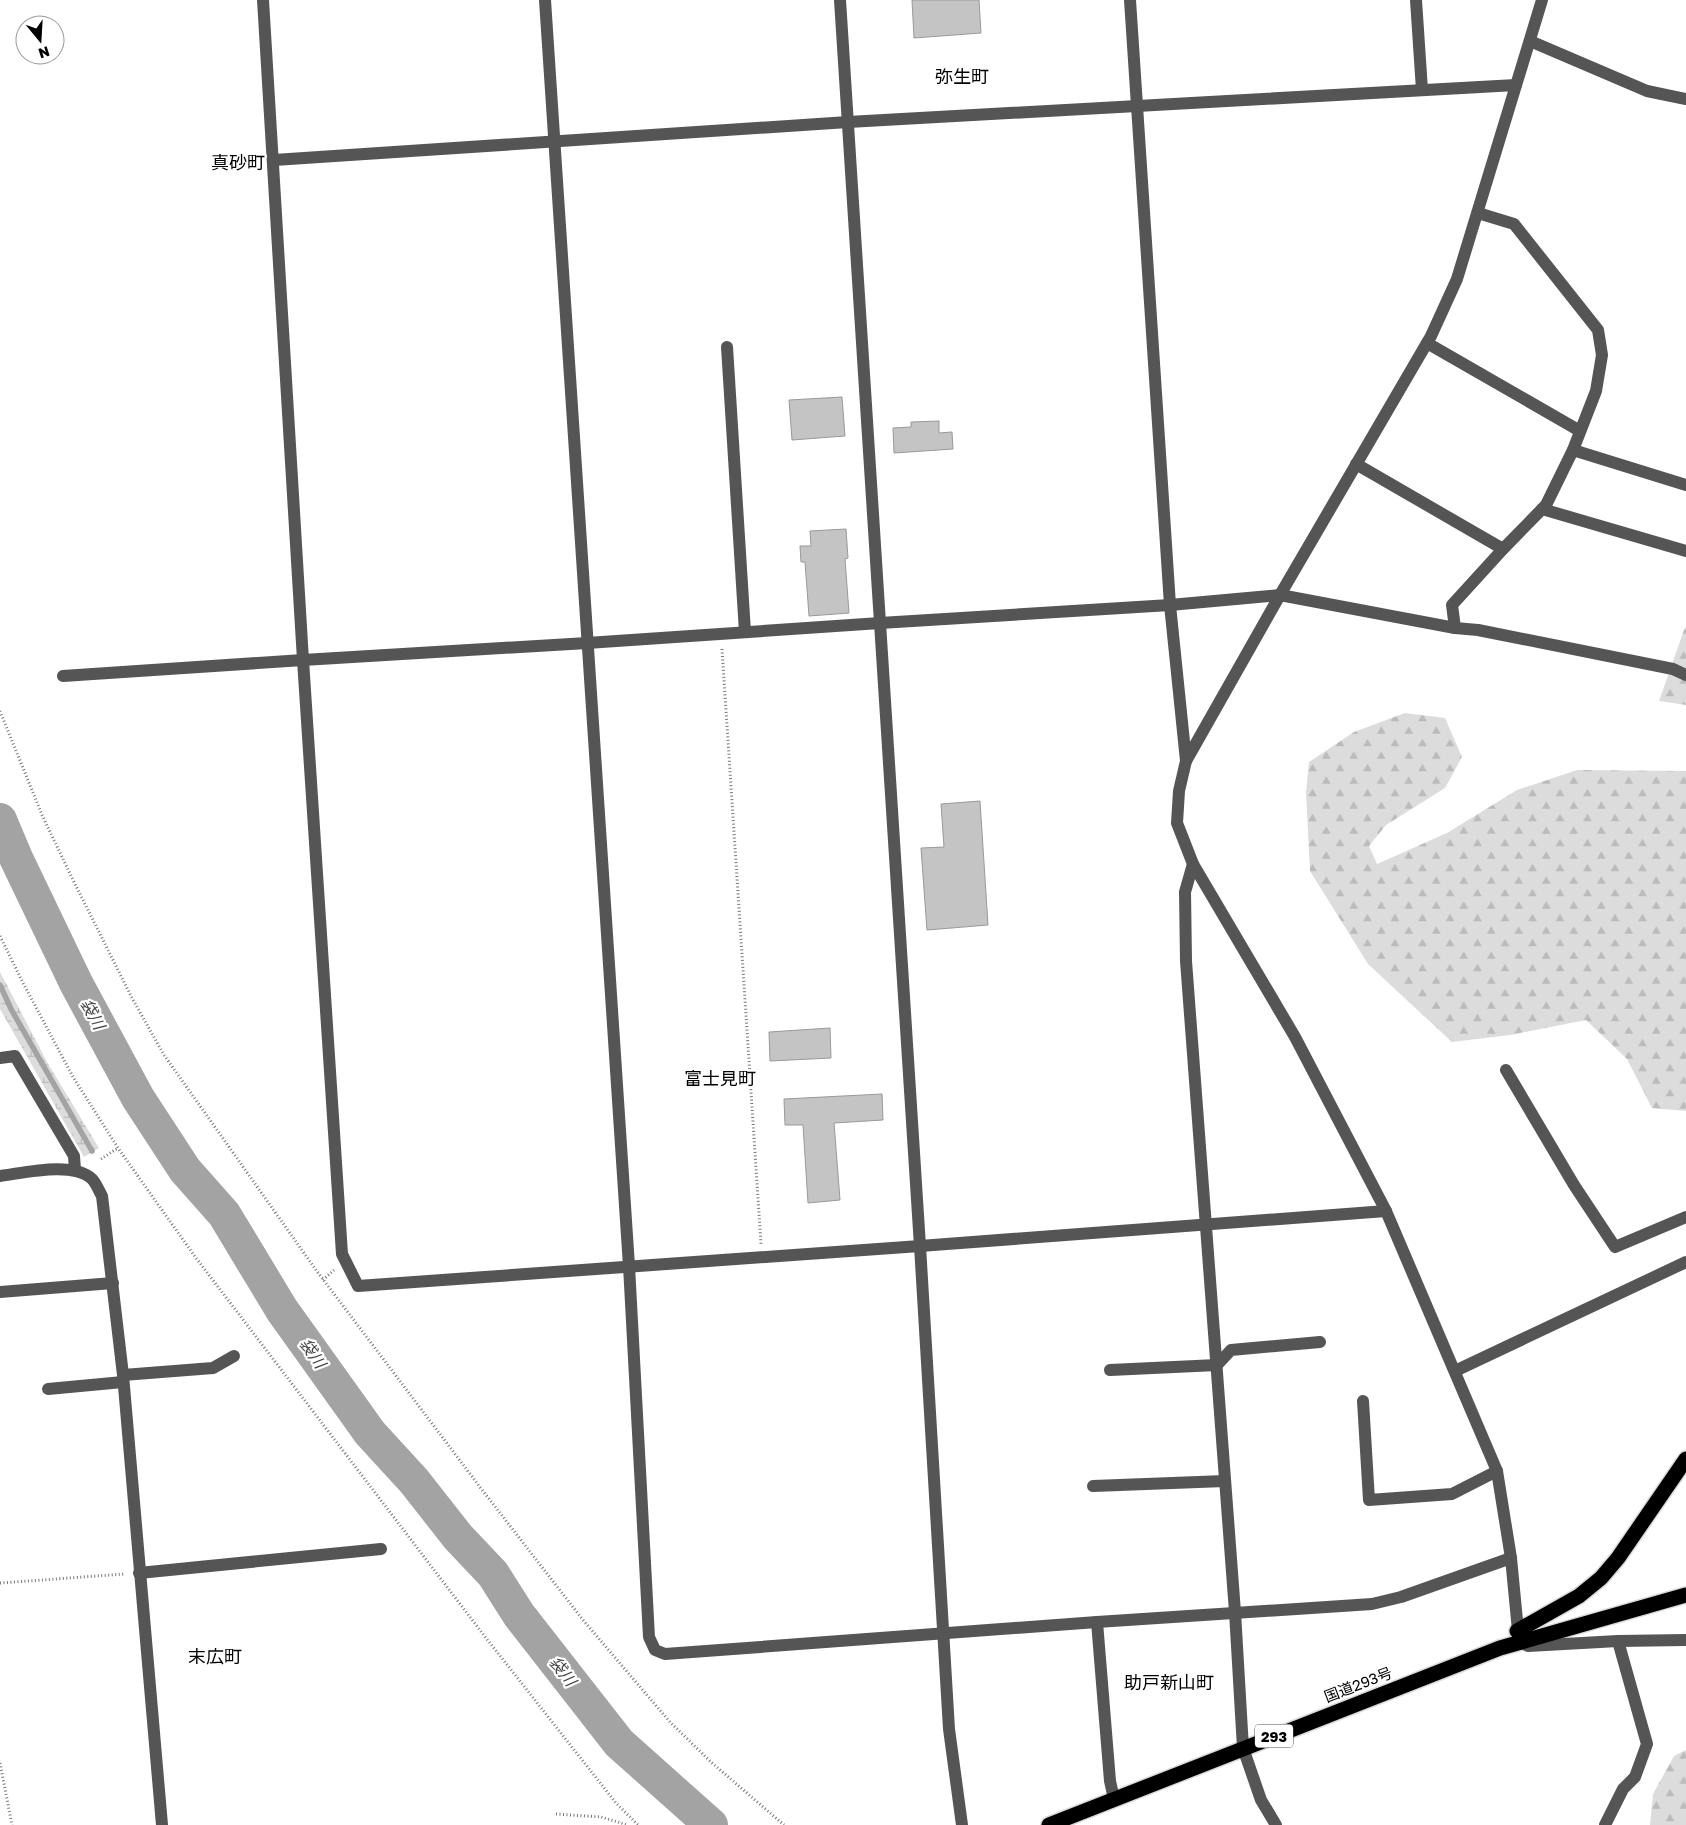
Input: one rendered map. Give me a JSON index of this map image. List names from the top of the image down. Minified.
{"streets":{"highway":["国道293号","293"]},"districts":["弥生町","真砂町","富士見町","末広町","助戸新山町"],"water":["袋川"],"north":"bottom"}
